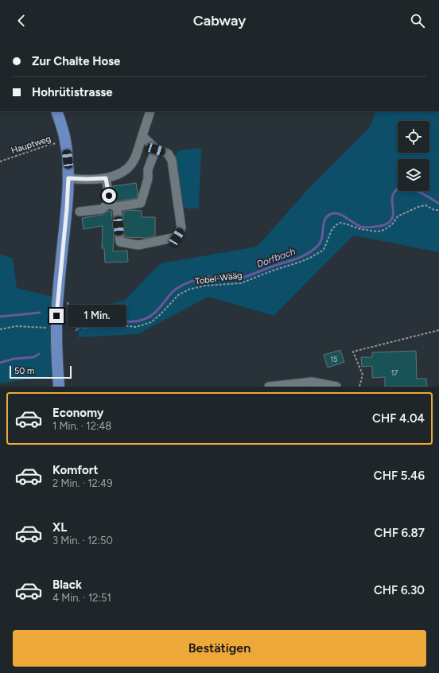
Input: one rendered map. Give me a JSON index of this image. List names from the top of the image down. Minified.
{"streets":{"path":["Hauptweg","Tobel-Wääg"]},"water":["Dorfbach"],"house_numbers":["15","17"],"scale_bar":"50 m","page":{"header":"Cabway","banner":["Zur Chalte Hose","Hohrütistrasse"],"bubble":"1 Min.","scale":"50 m","list":[{"name":"Economy","note":"1 Min. · 12:48","value":"CHF 4.04"},{"name":"Komfort","note":"2 Min. · 12:49","value":"CHF 5.46"},{"name":"XL","note":"3 Min. · 12:50","value":"CHF 6.87"},{"name":"Black","note":"4 Min. · 12:51","value":"CHF 6.30"}],"buttons":"Bestätigen"}}
